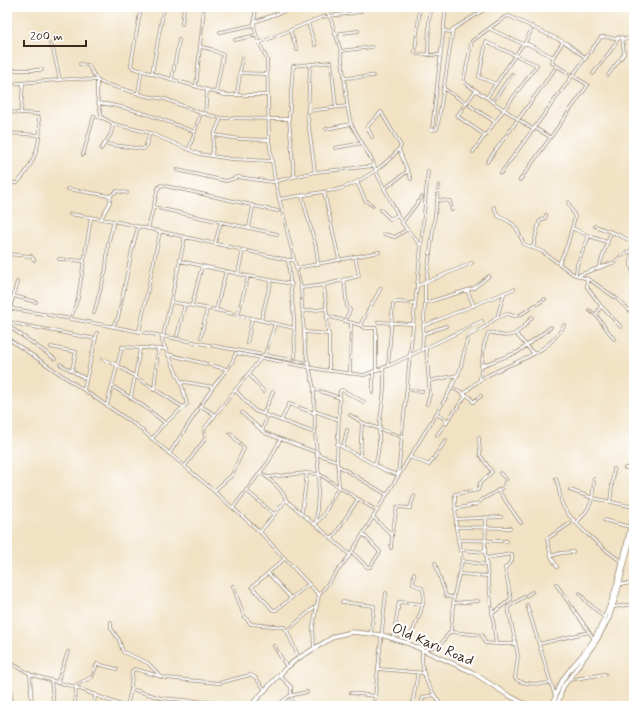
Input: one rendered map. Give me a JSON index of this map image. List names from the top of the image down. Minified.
{"streets":{"main road":["Old Karu Road"]},"scale_bar":"200 m"}
